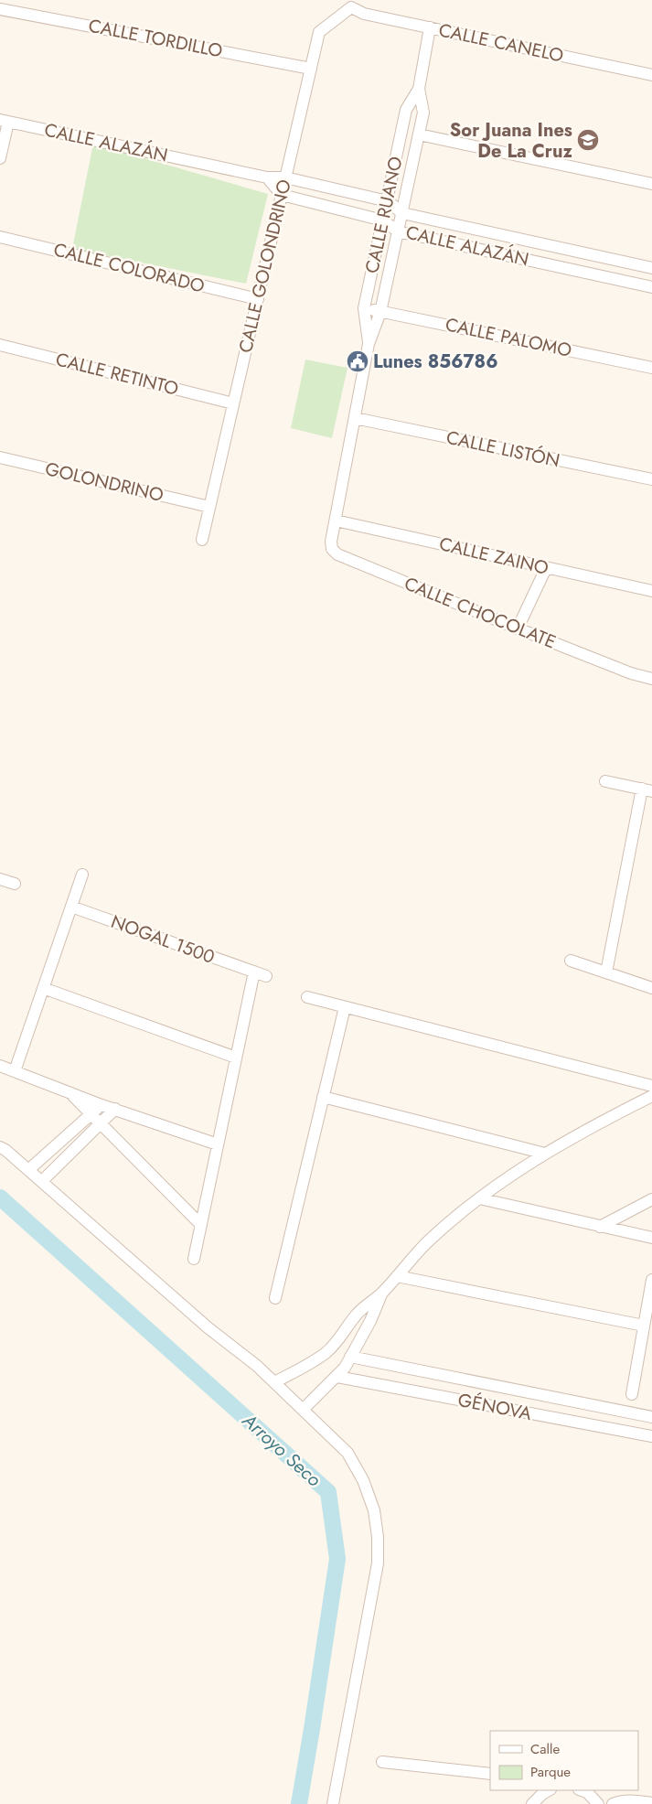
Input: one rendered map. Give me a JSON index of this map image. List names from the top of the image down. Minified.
{"streets":{"street":["CALLE TORDILLO","CALLE CANELO","CALLE ALAZÁN","CALLE RUANO","CALLE GOLONDRINO","CALLE COLORADO","CALLE PALOMO","CALLE RETINTO","CALLE LISTÓN","GOLONDRINO","CALLE ZAINO","CALLE CHOCOLATE","NOGAL 1500","GÉNOVA"]},"crossings":[["CALLE TORDILLO","CALLE GOLONDRINO"],["CALLE CANELO","CALLE RUANO"],["CALLE CANELO","CALLE GOLONDRINO"],["CALLE ALAZÁN","CALLE RUANO"],["CALLE ALAZÁN","CALLE GOLONDRINO"],["CALLE RUANO","CALLE PALOMO"],["CALLE RUANO","CALLE LISTÓN"],["CALLE RUANO","CALLE ZAINO"],["CALLE RUANO","CALLE CHOCOLATE"],["CALLE GOLONDRINO","CALLE COLORADO"],["CALLE GOLONDRINO","CALLE RETINTO"],["CALLE GOLONDRINO","GOLONDRINO"]],"water":["Arroyo Seco"],"places":{"school or university":["Sor Juana Ines De La Cruz"],"public building":["Lunes 856786"]},"legend":["Calle","Parque"]}
